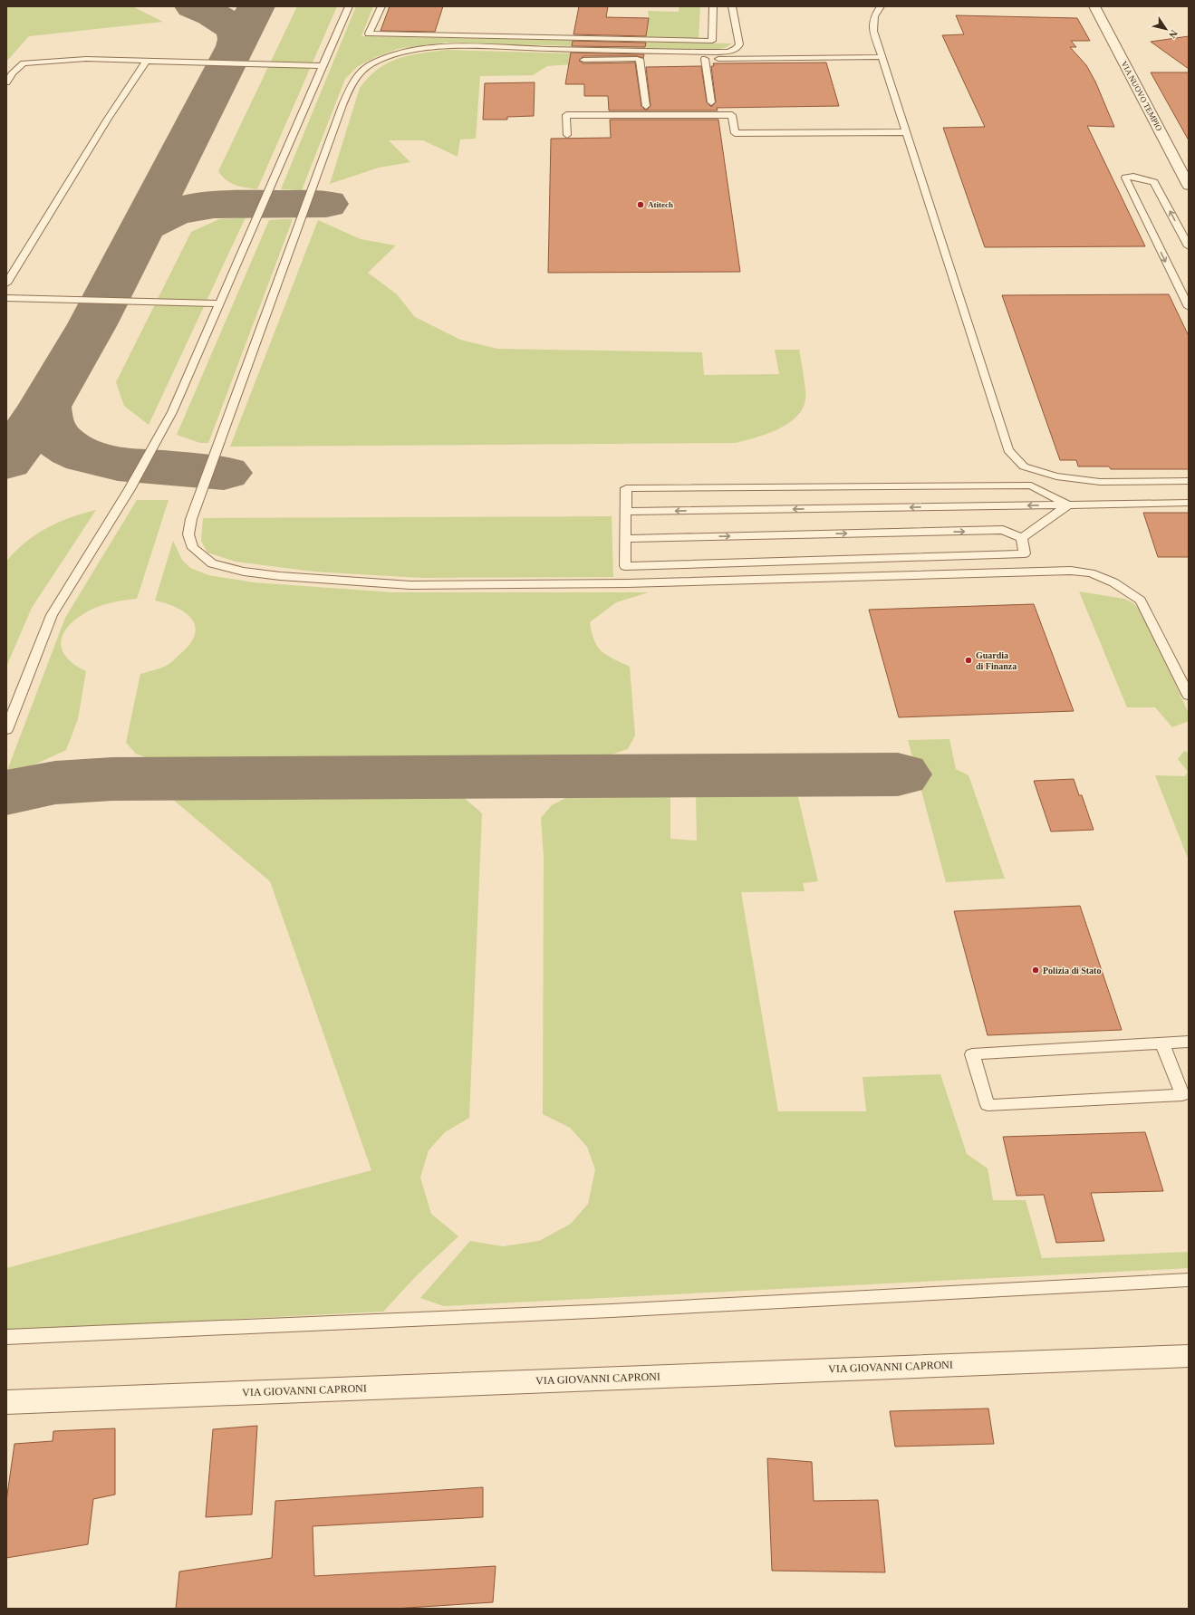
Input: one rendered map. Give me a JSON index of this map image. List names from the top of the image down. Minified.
{"streets":{"street":["VIA NUOVO TEMPIO","VIA GIOVANNI CAPRONI"]},"places":["Atitech","Guardia di Finanza","Polizia di Stato"],"north":"bottom right"}
